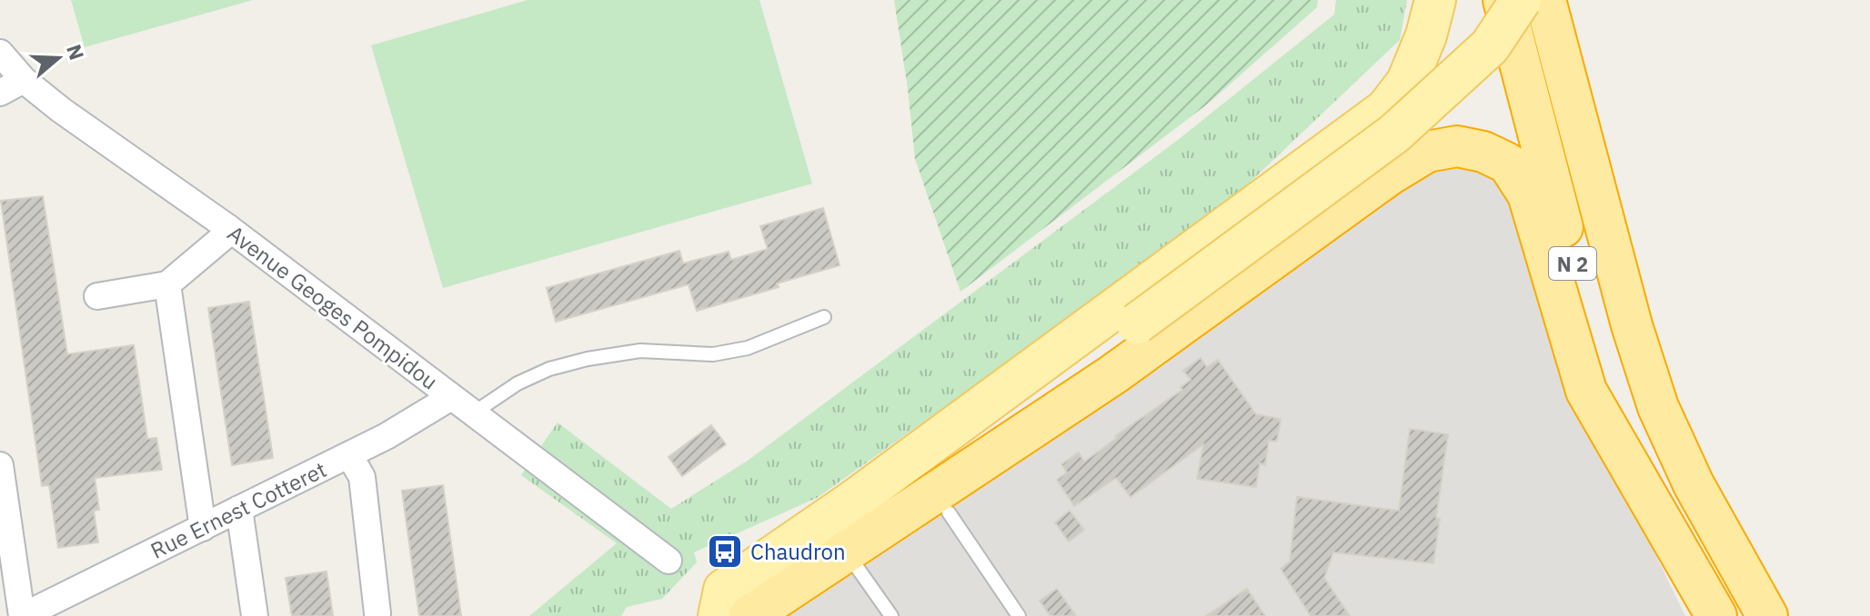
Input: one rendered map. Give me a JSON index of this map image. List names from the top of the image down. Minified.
{"streets":{"highway":["N 2"],"street":["Avenue Geoges Pompidou","Rue Ernest Cotteret"]},"crossings":[["Avenue Geoges Pompidou","Rue Ernest Cotteret"]],"places":{"bus stop":["Chaudron"]},"north":"right"}
